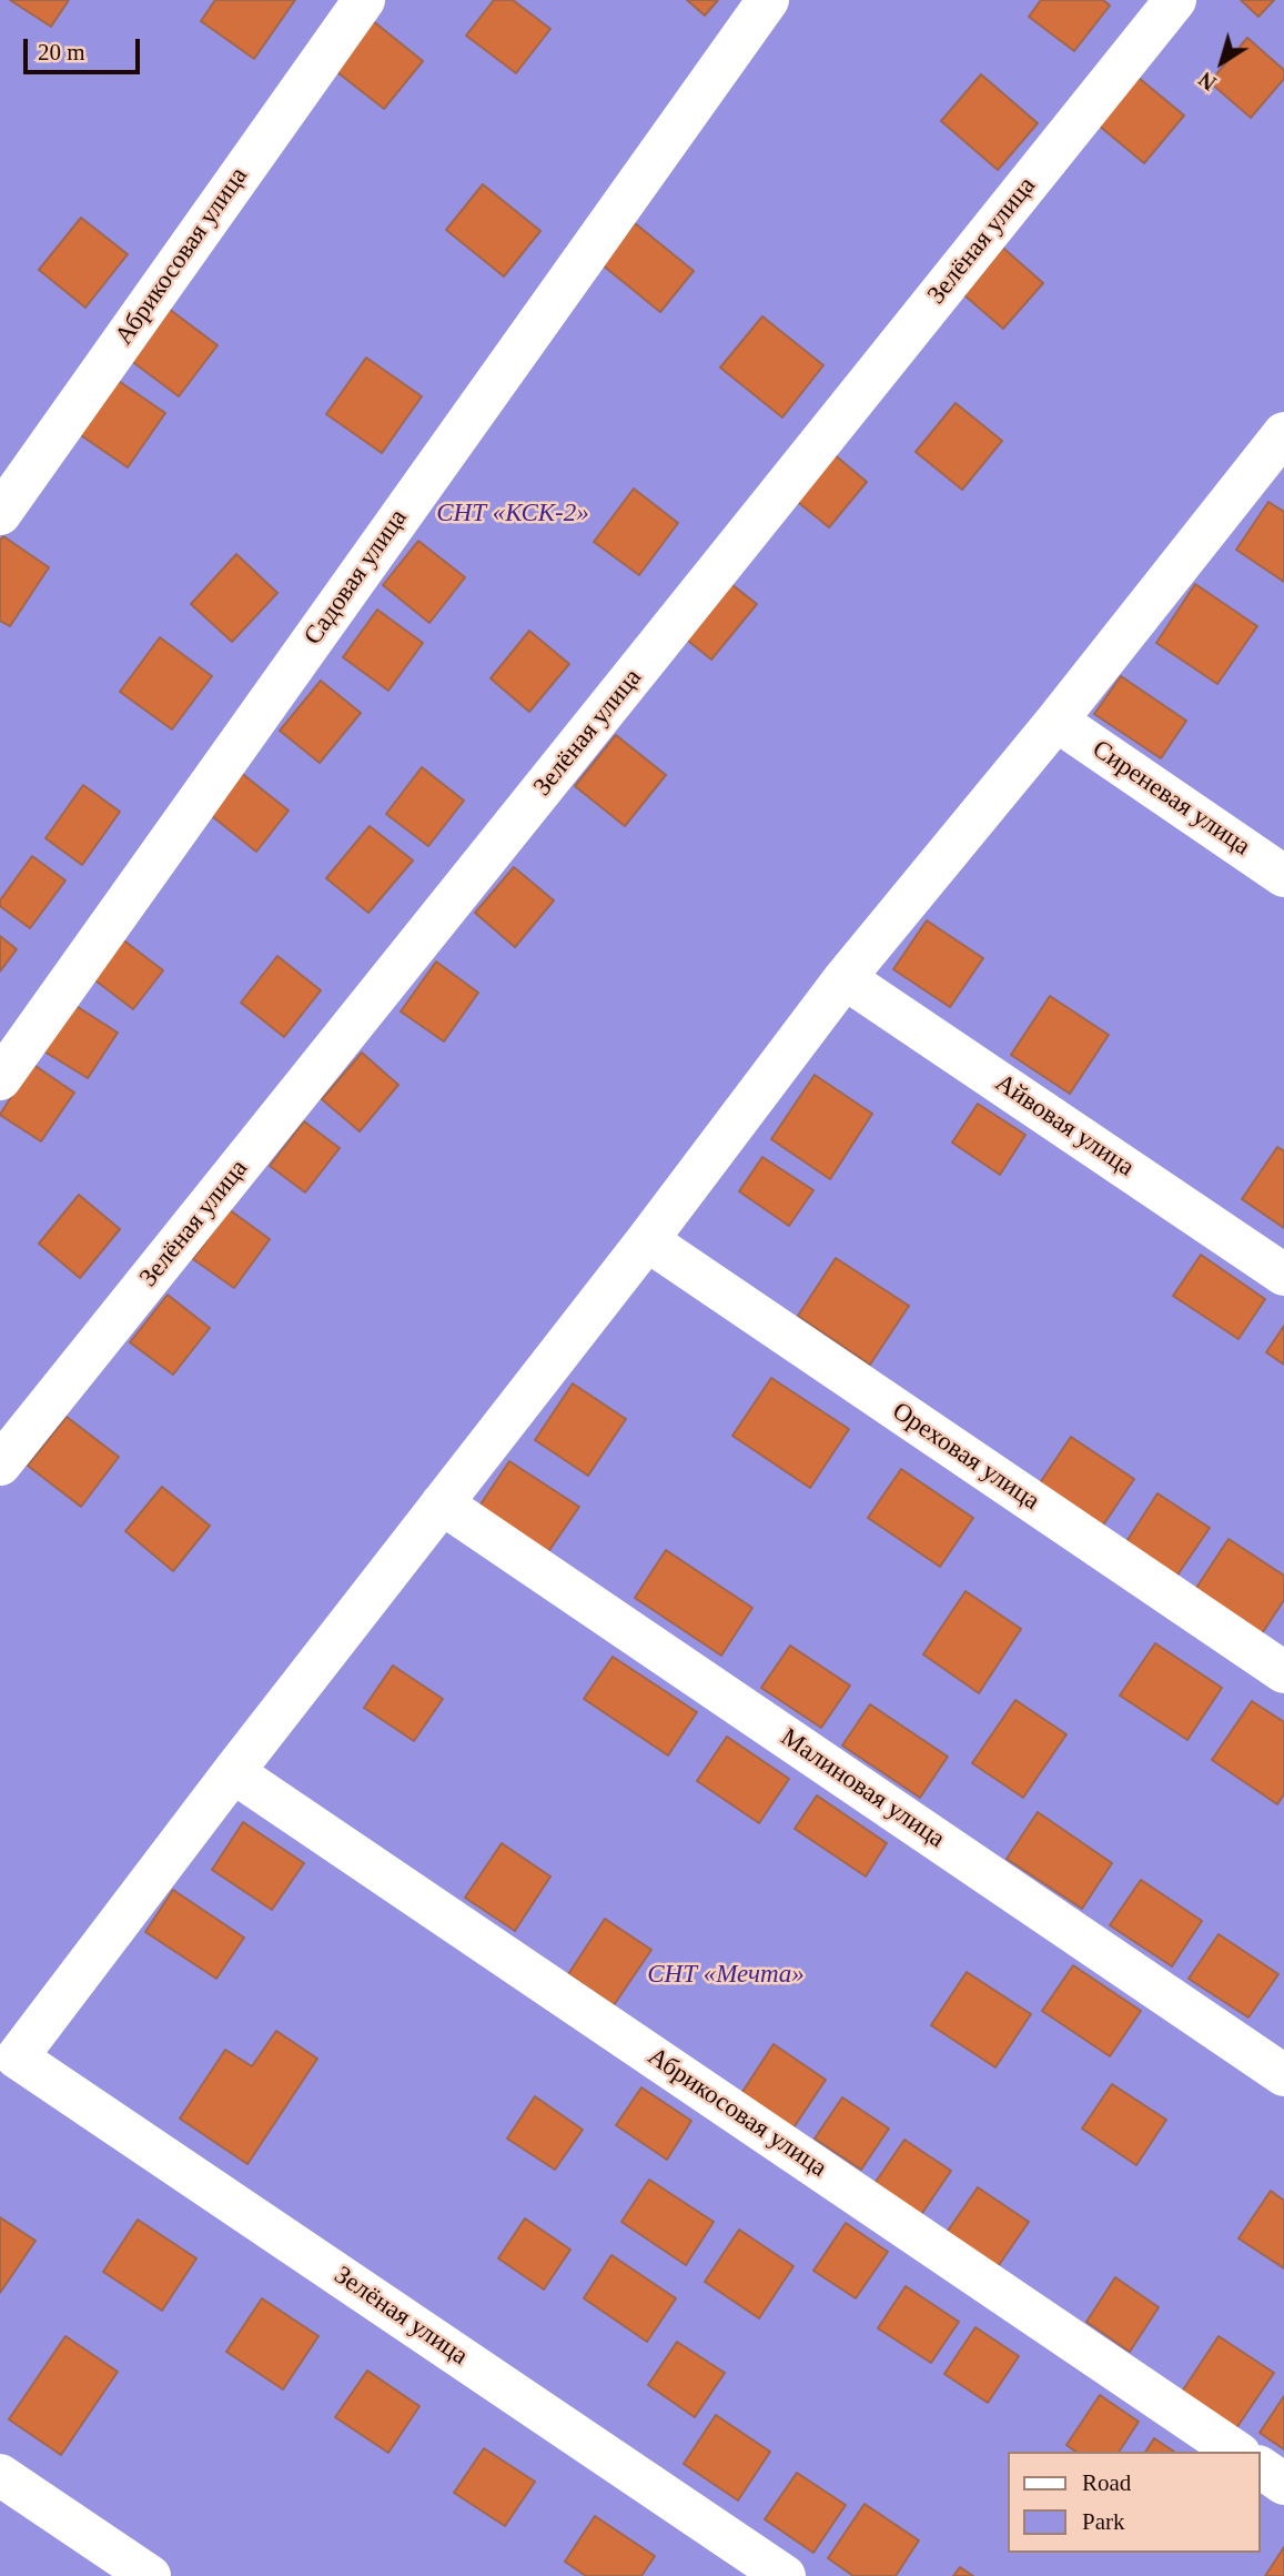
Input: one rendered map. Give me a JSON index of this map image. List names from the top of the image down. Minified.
{"streets":{"street":["Зелёная улица","Абрикосовая улица","Садовая улица","Сиреневая улица","Айвовая улица","Ореховая улица","Малиновая улица"]},"parks":["СНТ «КСК-2»","СНТ «Мечта»"],"legend":["Road","Park"],"scale_bar":"20 m","north":"bottom left"}
